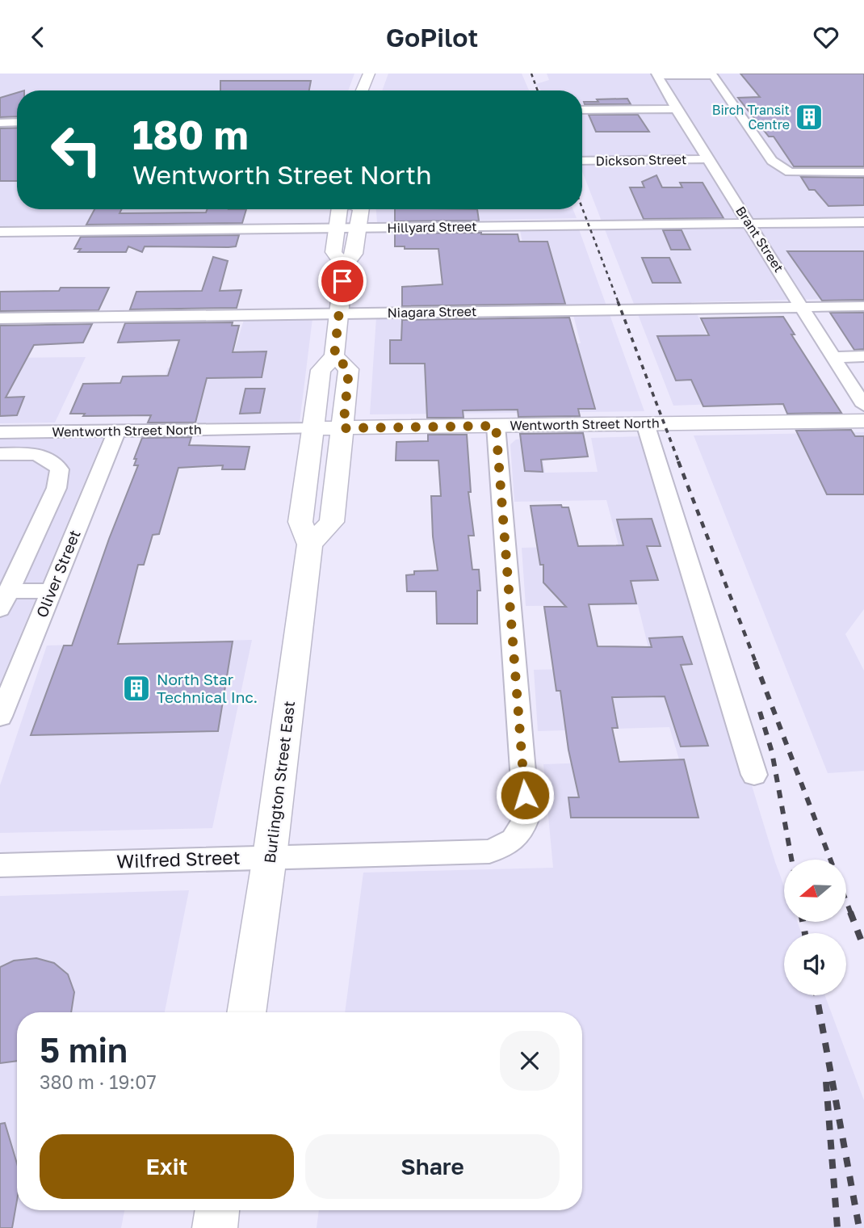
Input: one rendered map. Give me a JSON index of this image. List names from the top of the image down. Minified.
{"streets":{"main road":["Wentworth Street North","Burlington Street East"],"street":["Dickson Street","Hillyard Street","Brant Street","Niagara Street","Oliver Street","Wilfred Street"]},"crossings":[["Dickson Street","Brant Street"],["Hillyard Street","Brant Street"],["Hillyard Street","Burlington Street East"],["Brant Street","Niagara Street"],["Niagara Street","Burlington Street East"],["Wentworth Street North","Oliver Street"],["Wentworth Street North","Burlington Street East"],["Wentworth Street North","Wilfred Street"],["Burlington Street East","Wilfred Street"]],"places":{"building":["Birch Transit Centre","North Star Technical Inc."]},"north":"left","page":{"header":"GoPilot","turn":["180 m","Wentworth Street North"],"heading":["5 min","380 m · 19:07"],"buttons":["Exit","Share"]}}
